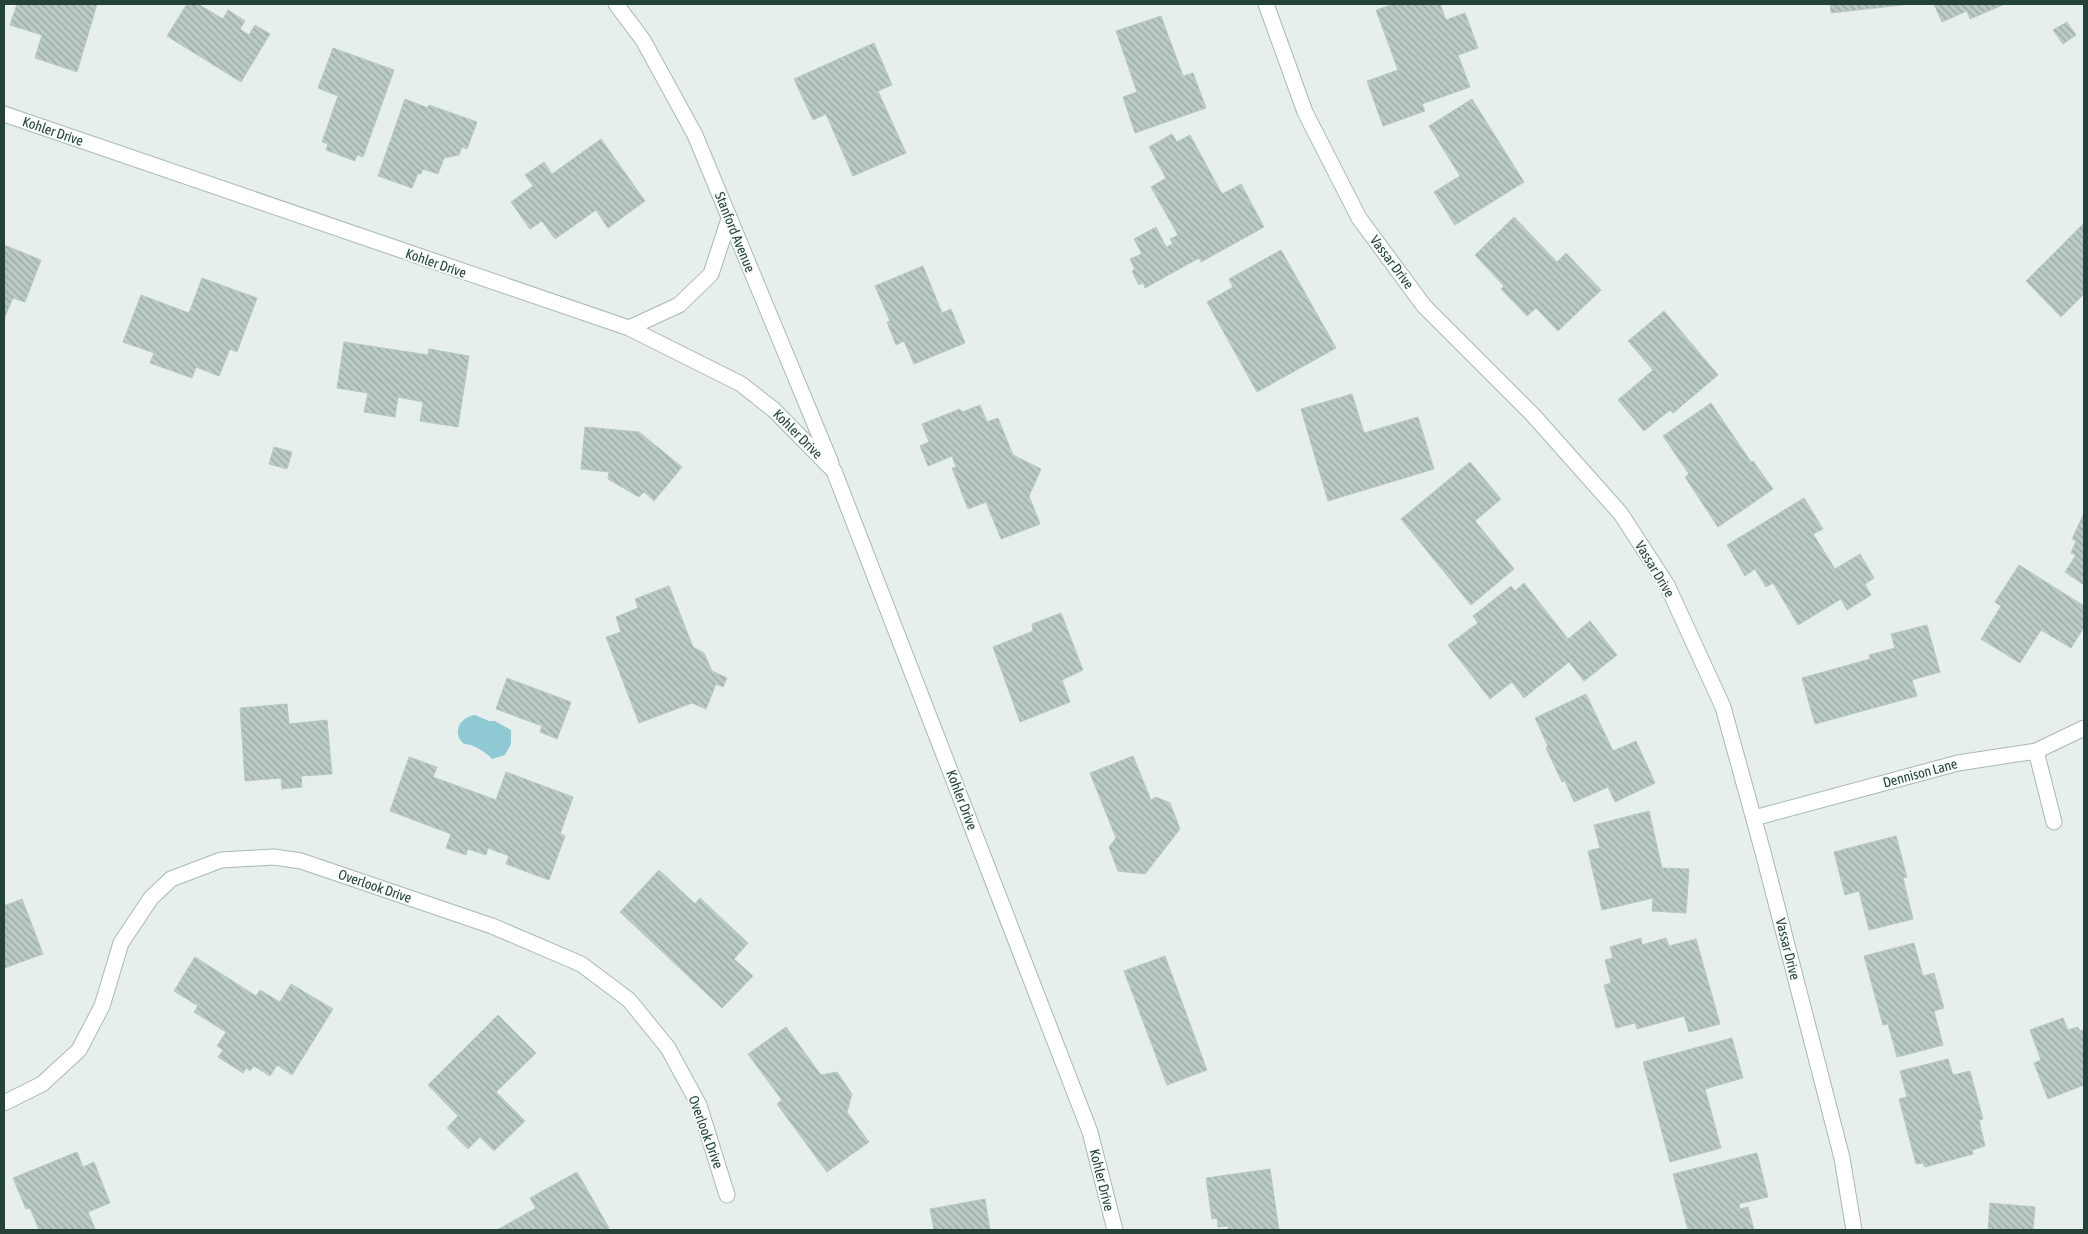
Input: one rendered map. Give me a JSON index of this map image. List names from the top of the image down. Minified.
{"streets":{"street":["Kohler Drive","Stanford Avenue","Vassar Drive","Dennison Lane","Overlook Drive"]},"crossings":[["Kohler Drive","Stanford Avenue"],["Vassar Drive","Dennison Lane"]]}
